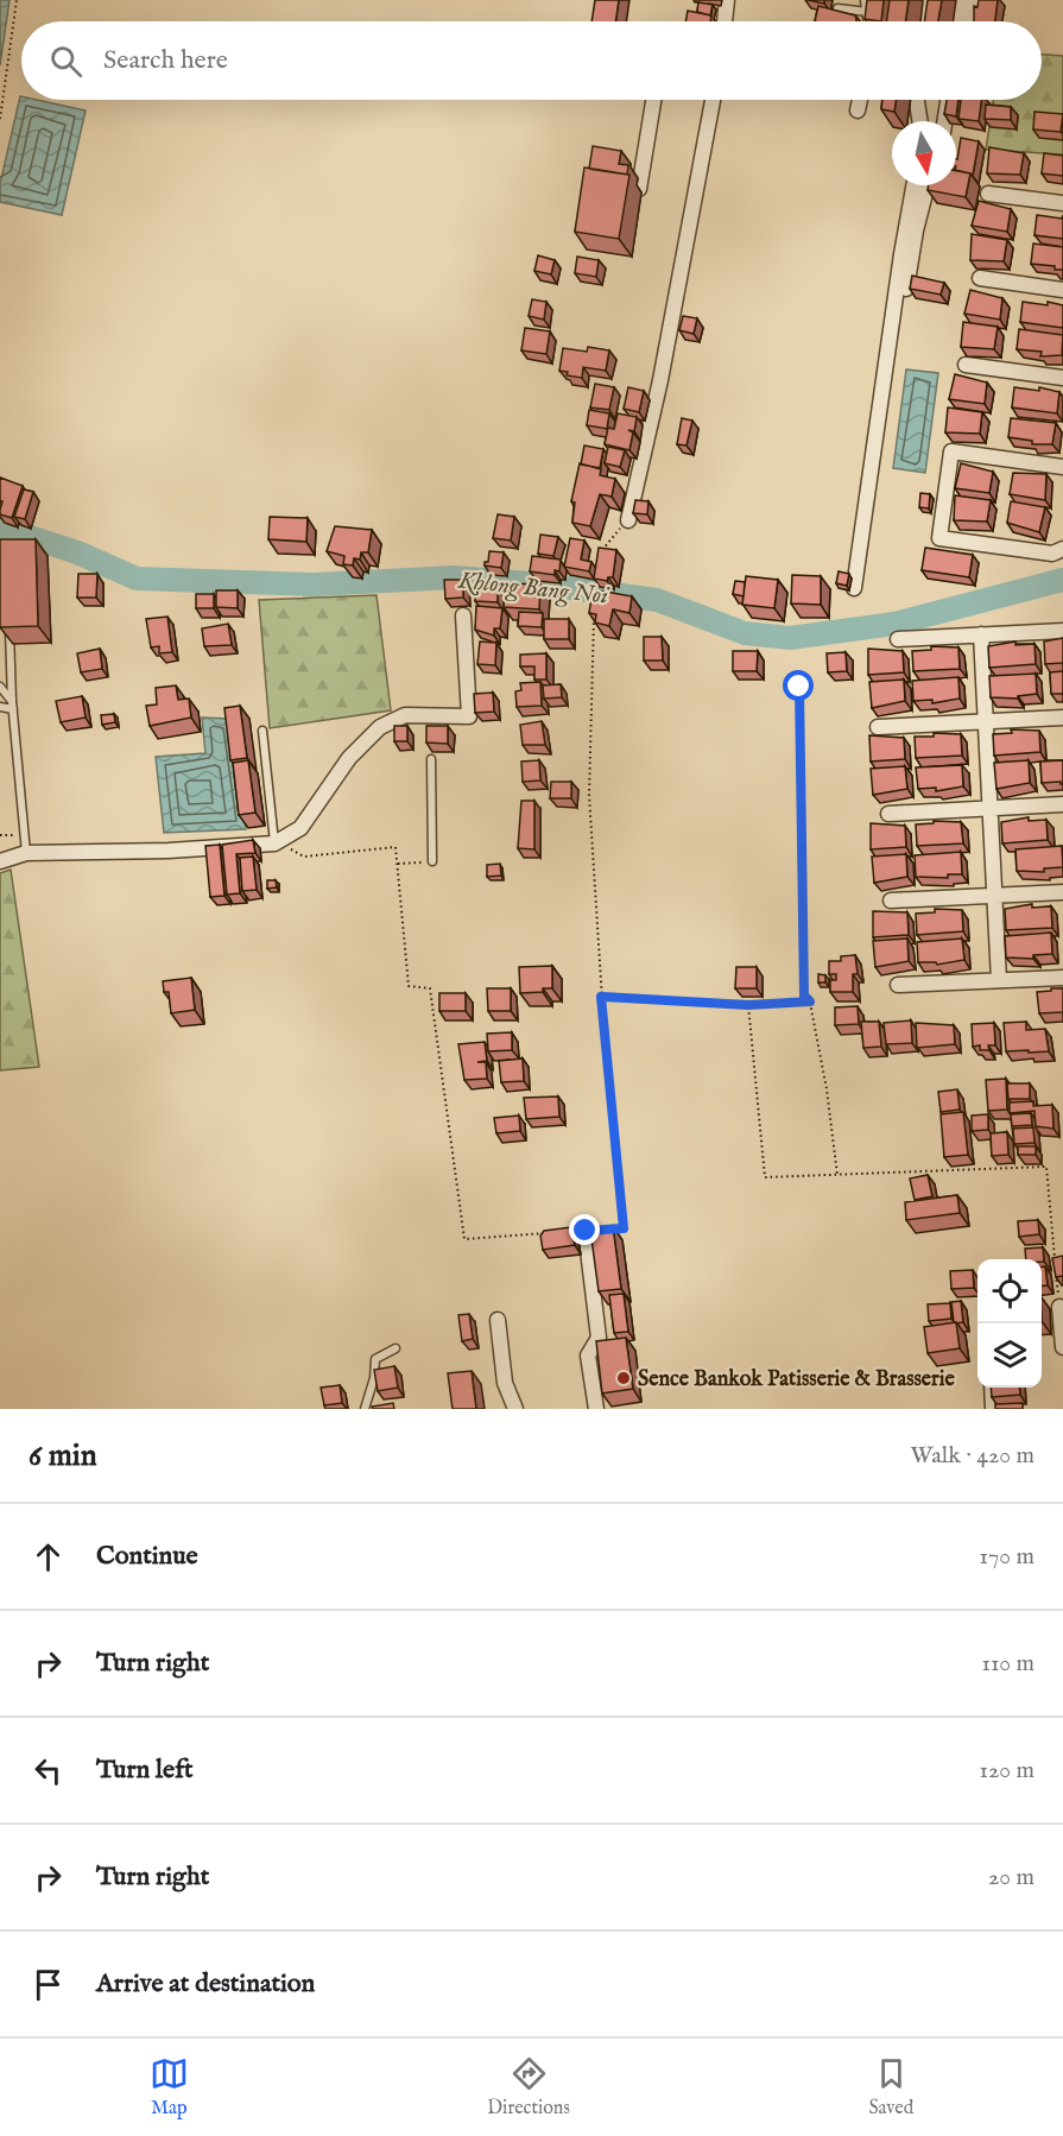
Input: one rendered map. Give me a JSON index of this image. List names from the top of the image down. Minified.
{"water":["Khlong Bang Noi"],"places":["Sence Bankok Patisserie & Brasserie"],"north":"bottom","page":{"search":"Search here","heading":["6 min","Walk · 420 m"],"list":[["Continue","170 m"],["Turn right","110 m"],["Turn left","120 m"],["Turn right","20 m"],"Arrive at destination"],"nav":["Map","Directions","Saved"]}}
